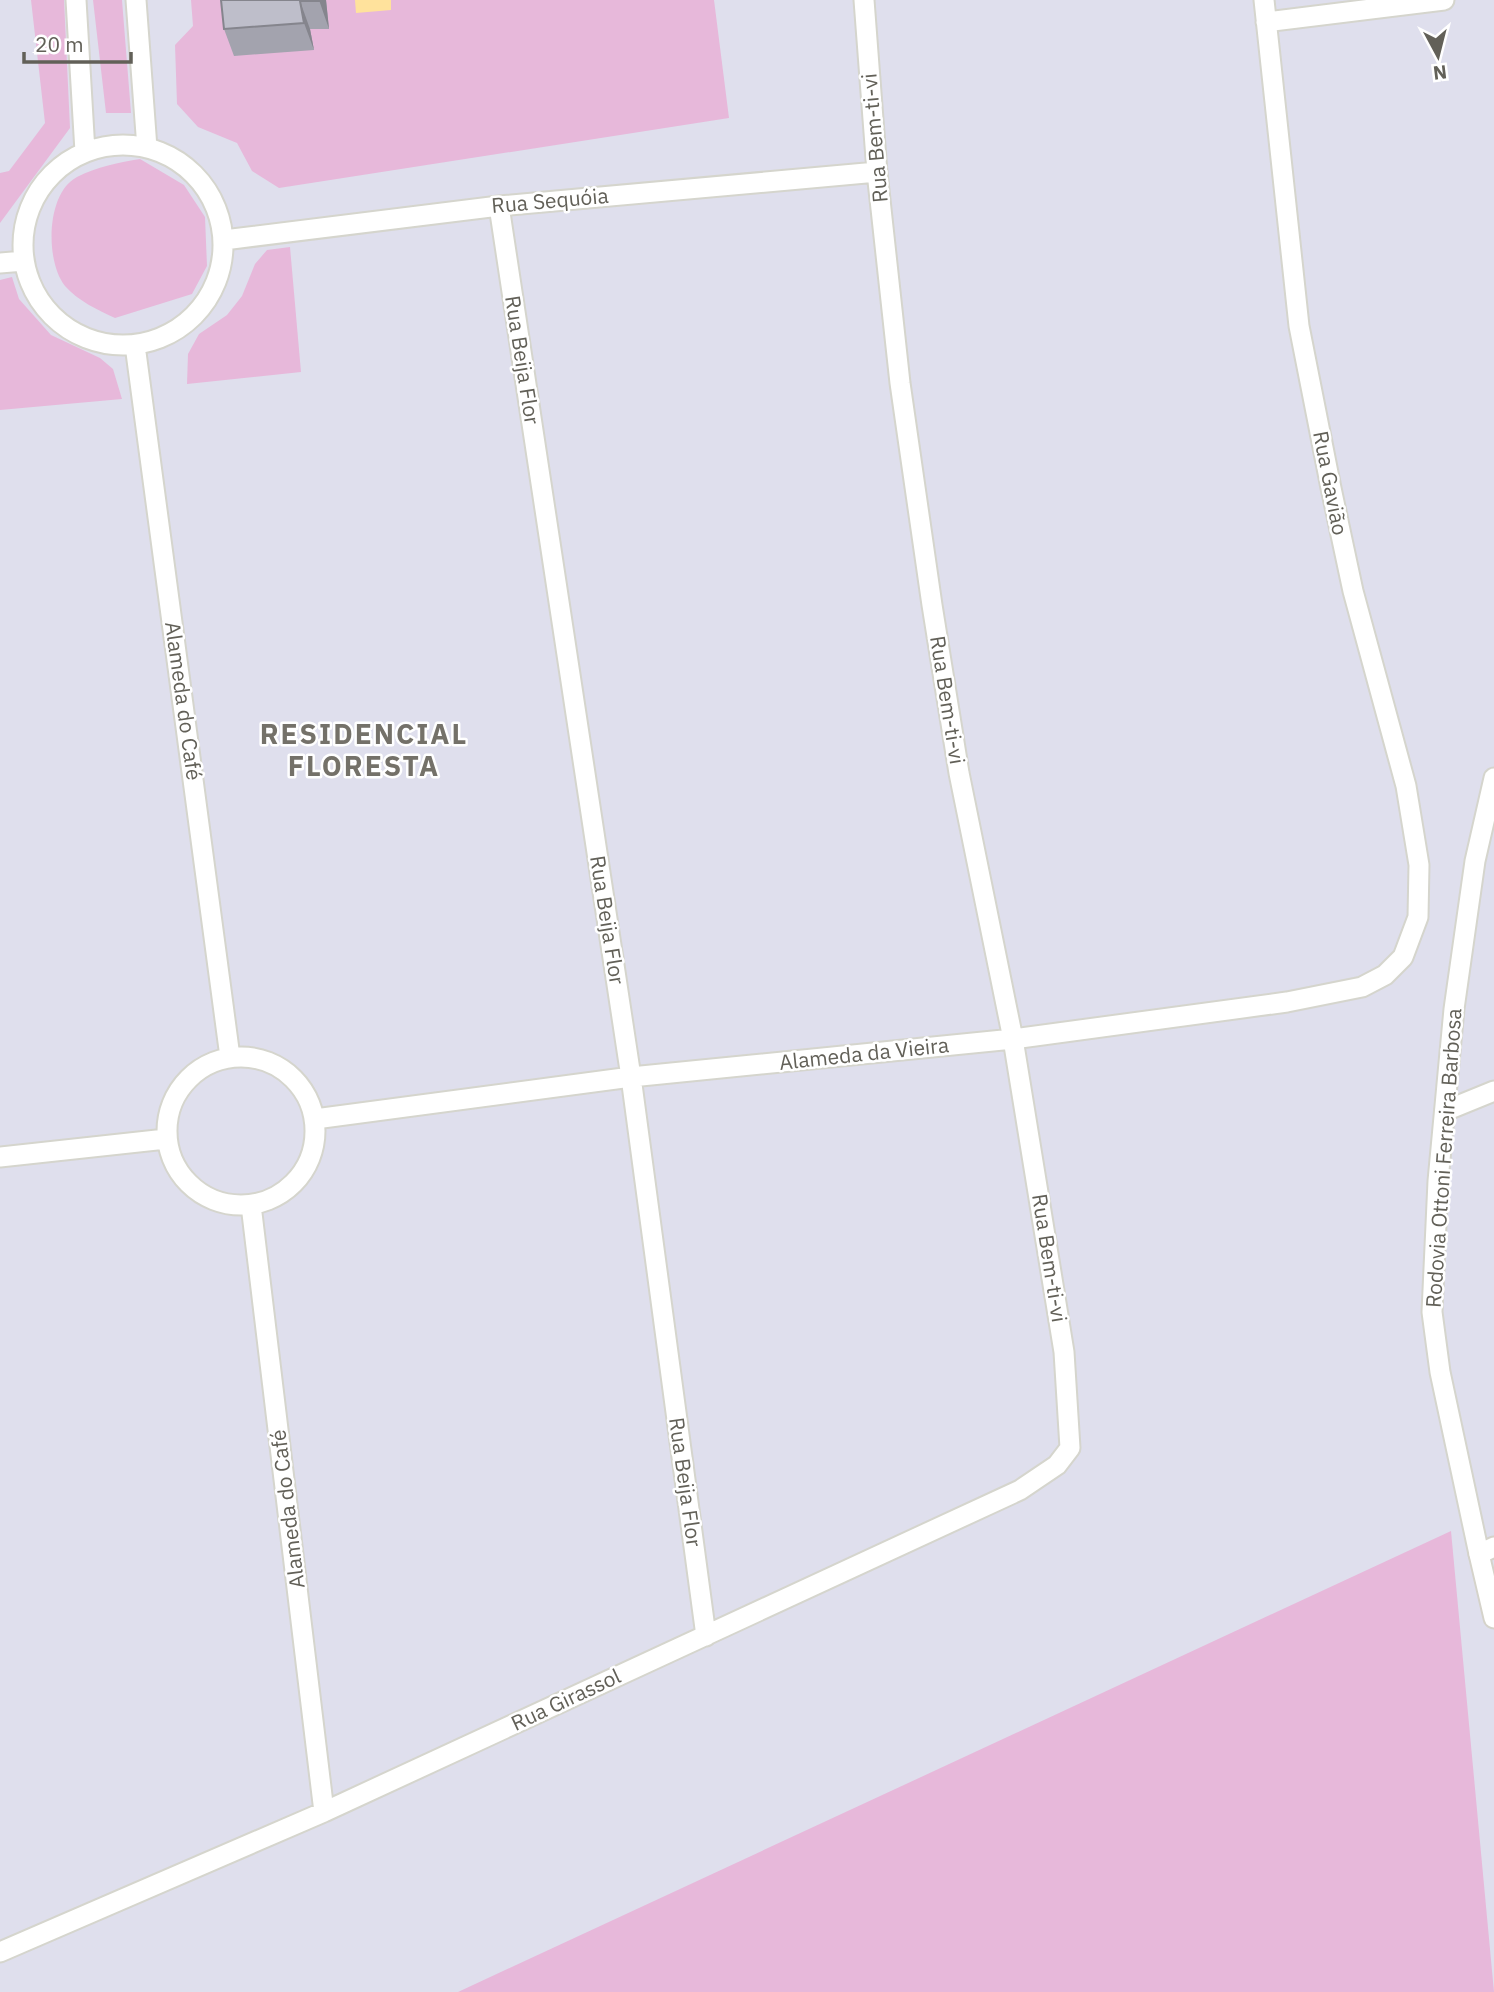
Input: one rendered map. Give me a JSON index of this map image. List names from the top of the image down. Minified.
{"streets":{"street":["Rua Bem-ti-vi","Rua Sequóia","Rua Beija Flor","Rua Gavião","Alameda do Café","Alameda da Vieira","Rodovia Ottoni Ferreira Barbosa","Rua Girassol"]},"crossings":[["Rua Bem-ti-vi","Rua Sequóia"],["Rua Bem-ti-vi","Alameda da Vieira"],["Rua Bem-ti-vi","Rua Girassol"],["Rua Sequóia","Rua Beija Flor"],["Rua Sequóia","Alameda do Café"],["Rua Beija Flor","Alameda da Vieira"],["Rua Beija Flor","Rua Girassol"],["Rua Gavião","Alameda da Vieira"],["Alameda do Café","Alameda da Vieira"],["Alameda do Café","Rua Girassol"]],"districts":["RESIDENCIAL FLORESTA"],"scale_bar":"20 m","north":"bottom"}
